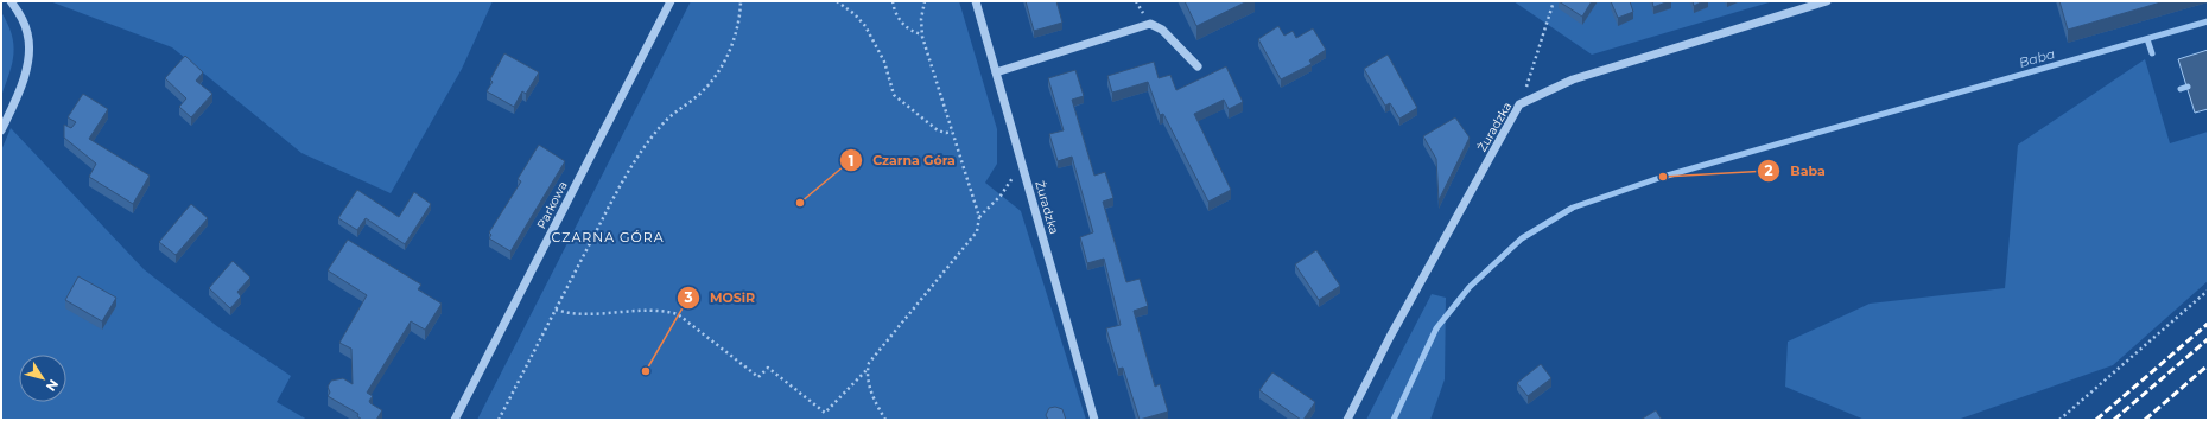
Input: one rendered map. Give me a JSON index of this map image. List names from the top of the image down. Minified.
{"streets":{"street":["Żuradzka","Parkowa"]},"districts":["CZARNA GÓRA"],"water":["Baba"],"places":["Baba","Czarna Góra","MOSiR"],"north":"bottom right"}
